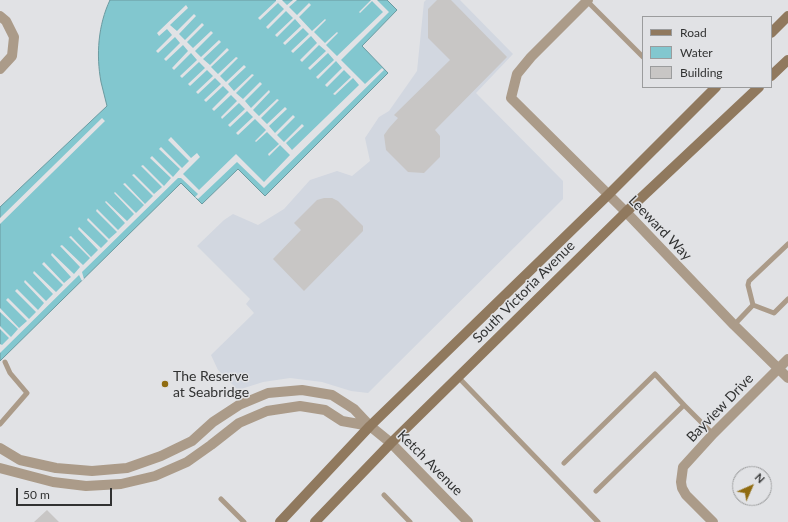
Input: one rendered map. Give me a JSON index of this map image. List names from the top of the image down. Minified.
{"streets":{"main road":["South Victoria Avenue"],"street":["Leeward Way","Bayview Drive","Ketch Avenue"]},"crossings":[["Leeward Way","South Victoria Avenue"],["Leeward Way","Bayview Drive"],["South Victoria Avenue","Ketch Avenue"]],"places":["The Reserve at Seabridge"],"legend":["Road","Water","Building"],"scale_bar":"50 m","north":"top right"}
